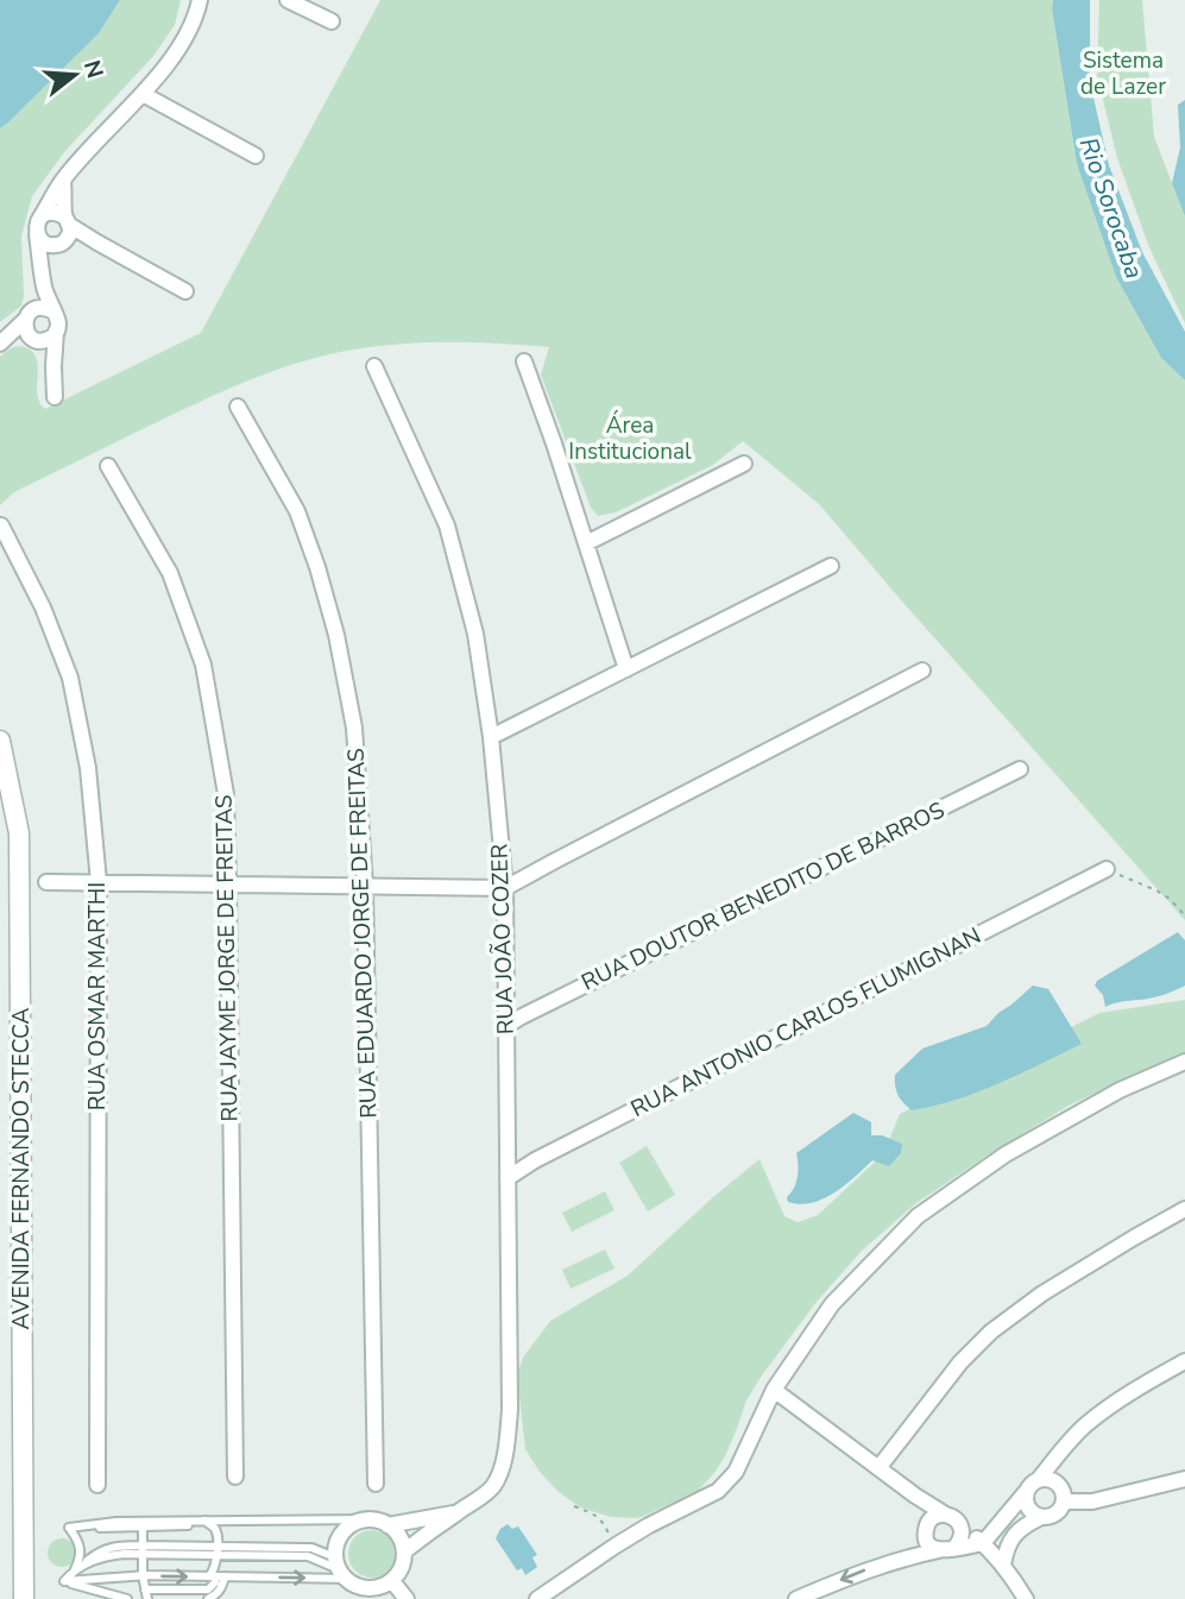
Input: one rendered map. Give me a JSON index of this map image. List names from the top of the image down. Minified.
{"streets":{"street":["RUA DOUTOR BENEDITO DE BARROS","RUA EDUARDO JORGE DE FREITAS","RUA JOÃO COZER","RUA JAYME JORGE DE FREITAS","RUA OSMAR MARTHI","RUA ANTONIO CARLOS FLUMIGNAN","AVENIDA FERNANDO STECCA"]},"crossings":[["RUA DOUTOR BENEDITO DE BARROS","RUA JOÃO COZER"],["RUA JOÃO COZER","RUA ANTONIO CARLOS FLUMIGNAN"]],"water":["Rio Sorocaba"],"parks":["Sistema de Lazer","Área Institucional"],"north":"right"}
